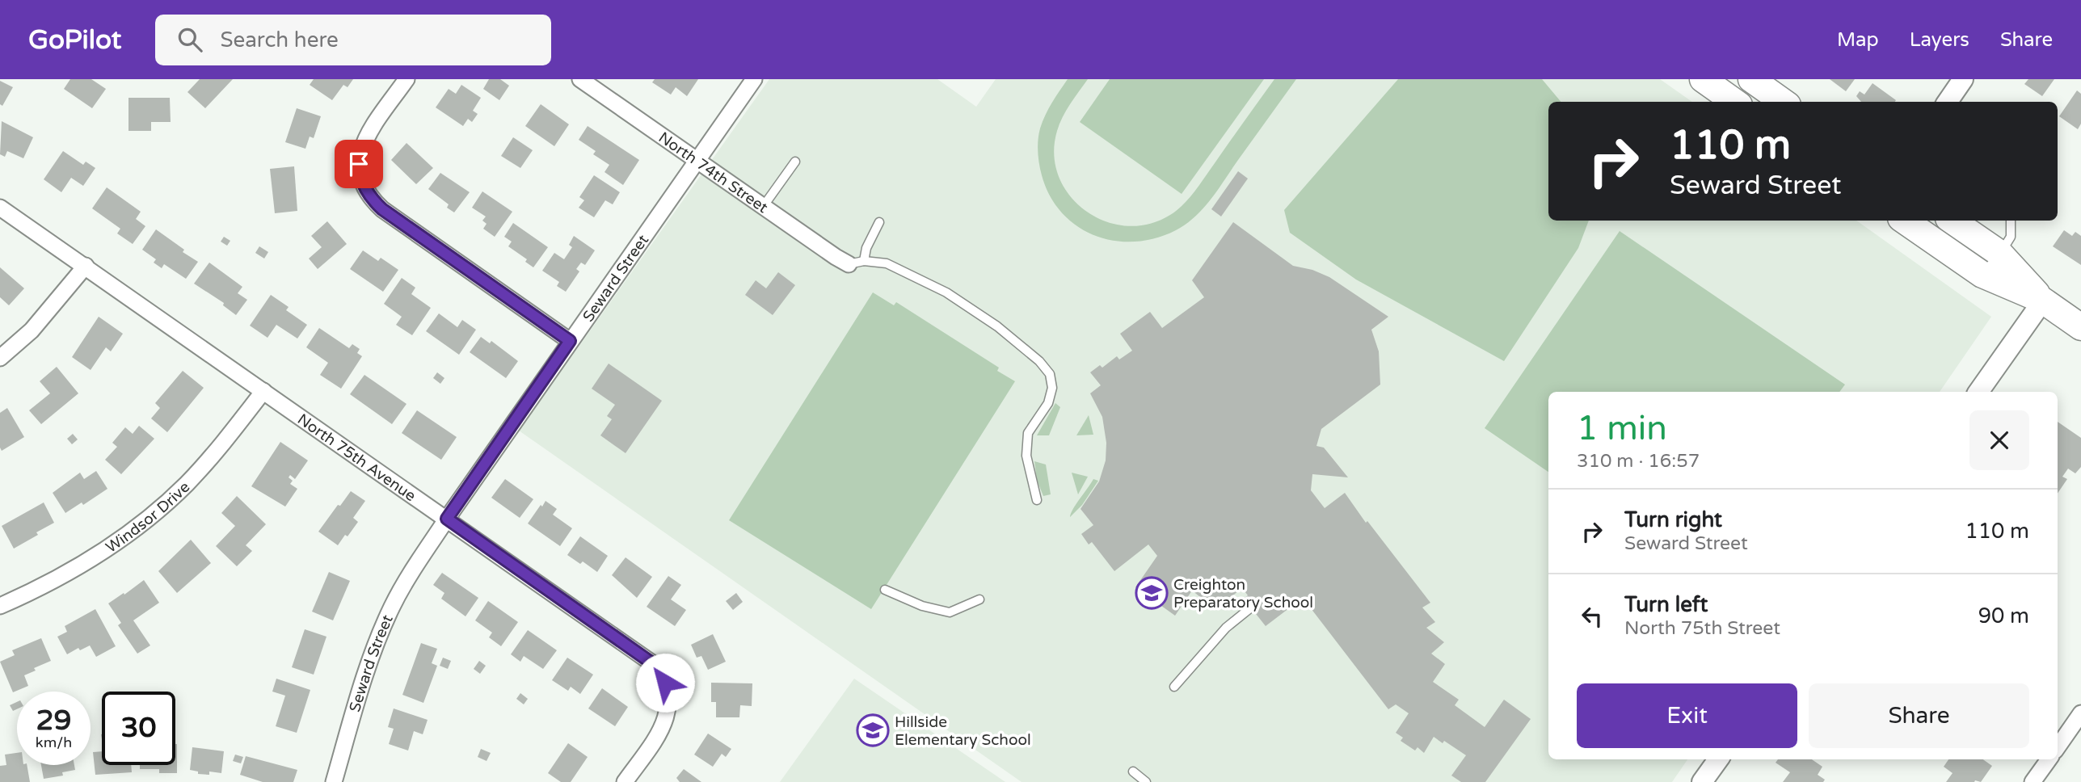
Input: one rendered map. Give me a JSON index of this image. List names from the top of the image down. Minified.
{"streets":{"street":["North 74th Street","Seward Street","North 75th Avenue","Windsor Drive"]},"crossings":[["North 74th Street","Seward Street"],["Seward Street","North 75th Avenue"],["North 75th Avenue","Windsor Drive"]],"places":{"school or university":["Creighton Preparatory School","Hillside Elementary School"]},"page":{"header":"GoPilot","search":"Search here","nav":["Map","Layers","Share"],"turn":["110 m","Seward Street"],"heading":["1 min","310 m · 16:57"],"list":[{"name":"Turn right","note":"Seward Street","value":"110 m"},{"name":"Turn left","note":"North 75th Street","value":"90 m"}],"buttons":["Exit","Share"],"speed":"29 km/h","limit":"30"}}
